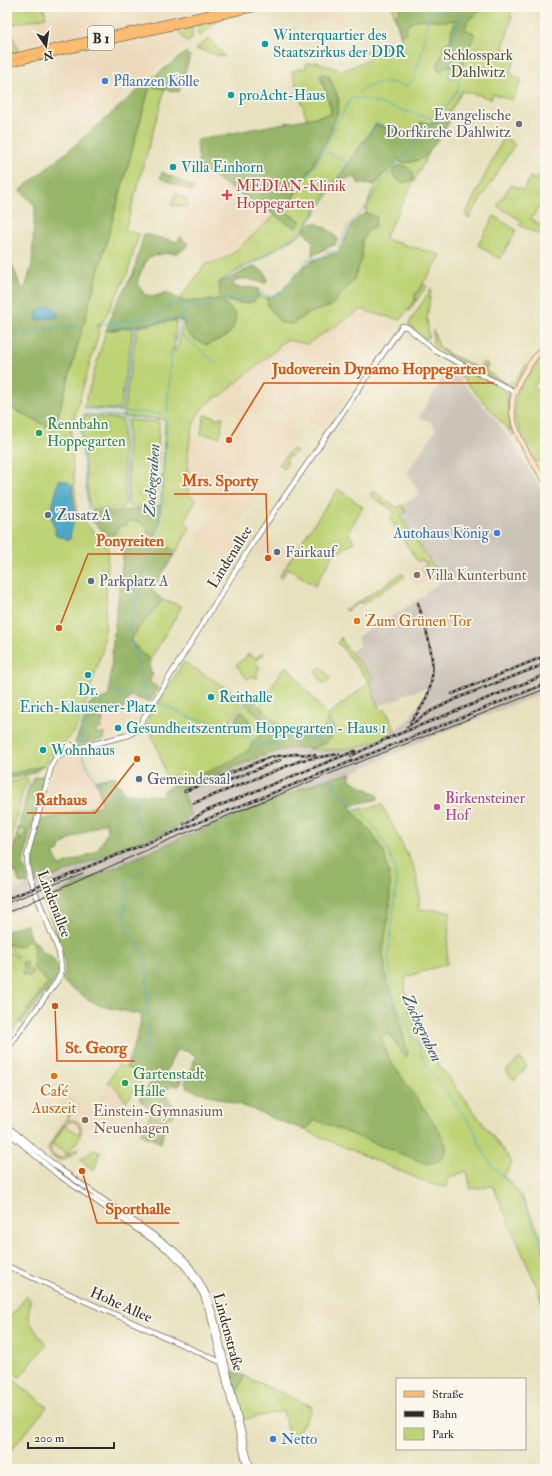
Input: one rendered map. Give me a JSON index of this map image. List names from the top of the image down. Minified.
{"streets":{"main road":["B 1"],"street":["Lindenallee","Hohe Allee","Lindenstraße"]},"crossings":[["Hohe Allee","Lindenstraße"]],"water":["Zochegraben"],"parks":["Schlosspark Dahlwitz"],"places":{"other":["Winterquartier des Staatszirkus der DDR","Pflanzen Kölle","proAcht-Haus","Evangelische Dorfkirche Dahlwitz","Villa Einhorn","Rennbahn Hoppegarten","Judoverein Dynamo Hoppegarten","Zusatz A","Autohaus König","Fairkauf","Mrs. Sporty","Villa Kunterbunt","Parkplatz A","Zum Grünen Tor","Ponyreiten","Dr. Erich-Klausener-Platz","Reithalle","Gesundheitszentrum Hoppegarten - Haus 1","Wohnhaus","Rathaus","Gemeindesaal","Birkensteiner Hof","St. Georg","Café Auszeit","Gartenstadt Halle","Einstein-Gymnasium Neuenhagen","Sporthalle","Netto"],"health":["MEDIAN-Klinik Hoppegarten"]},"legend":["Straße","Bahn","Park"],"scale_bar":"200 m","north":"bottom"}
